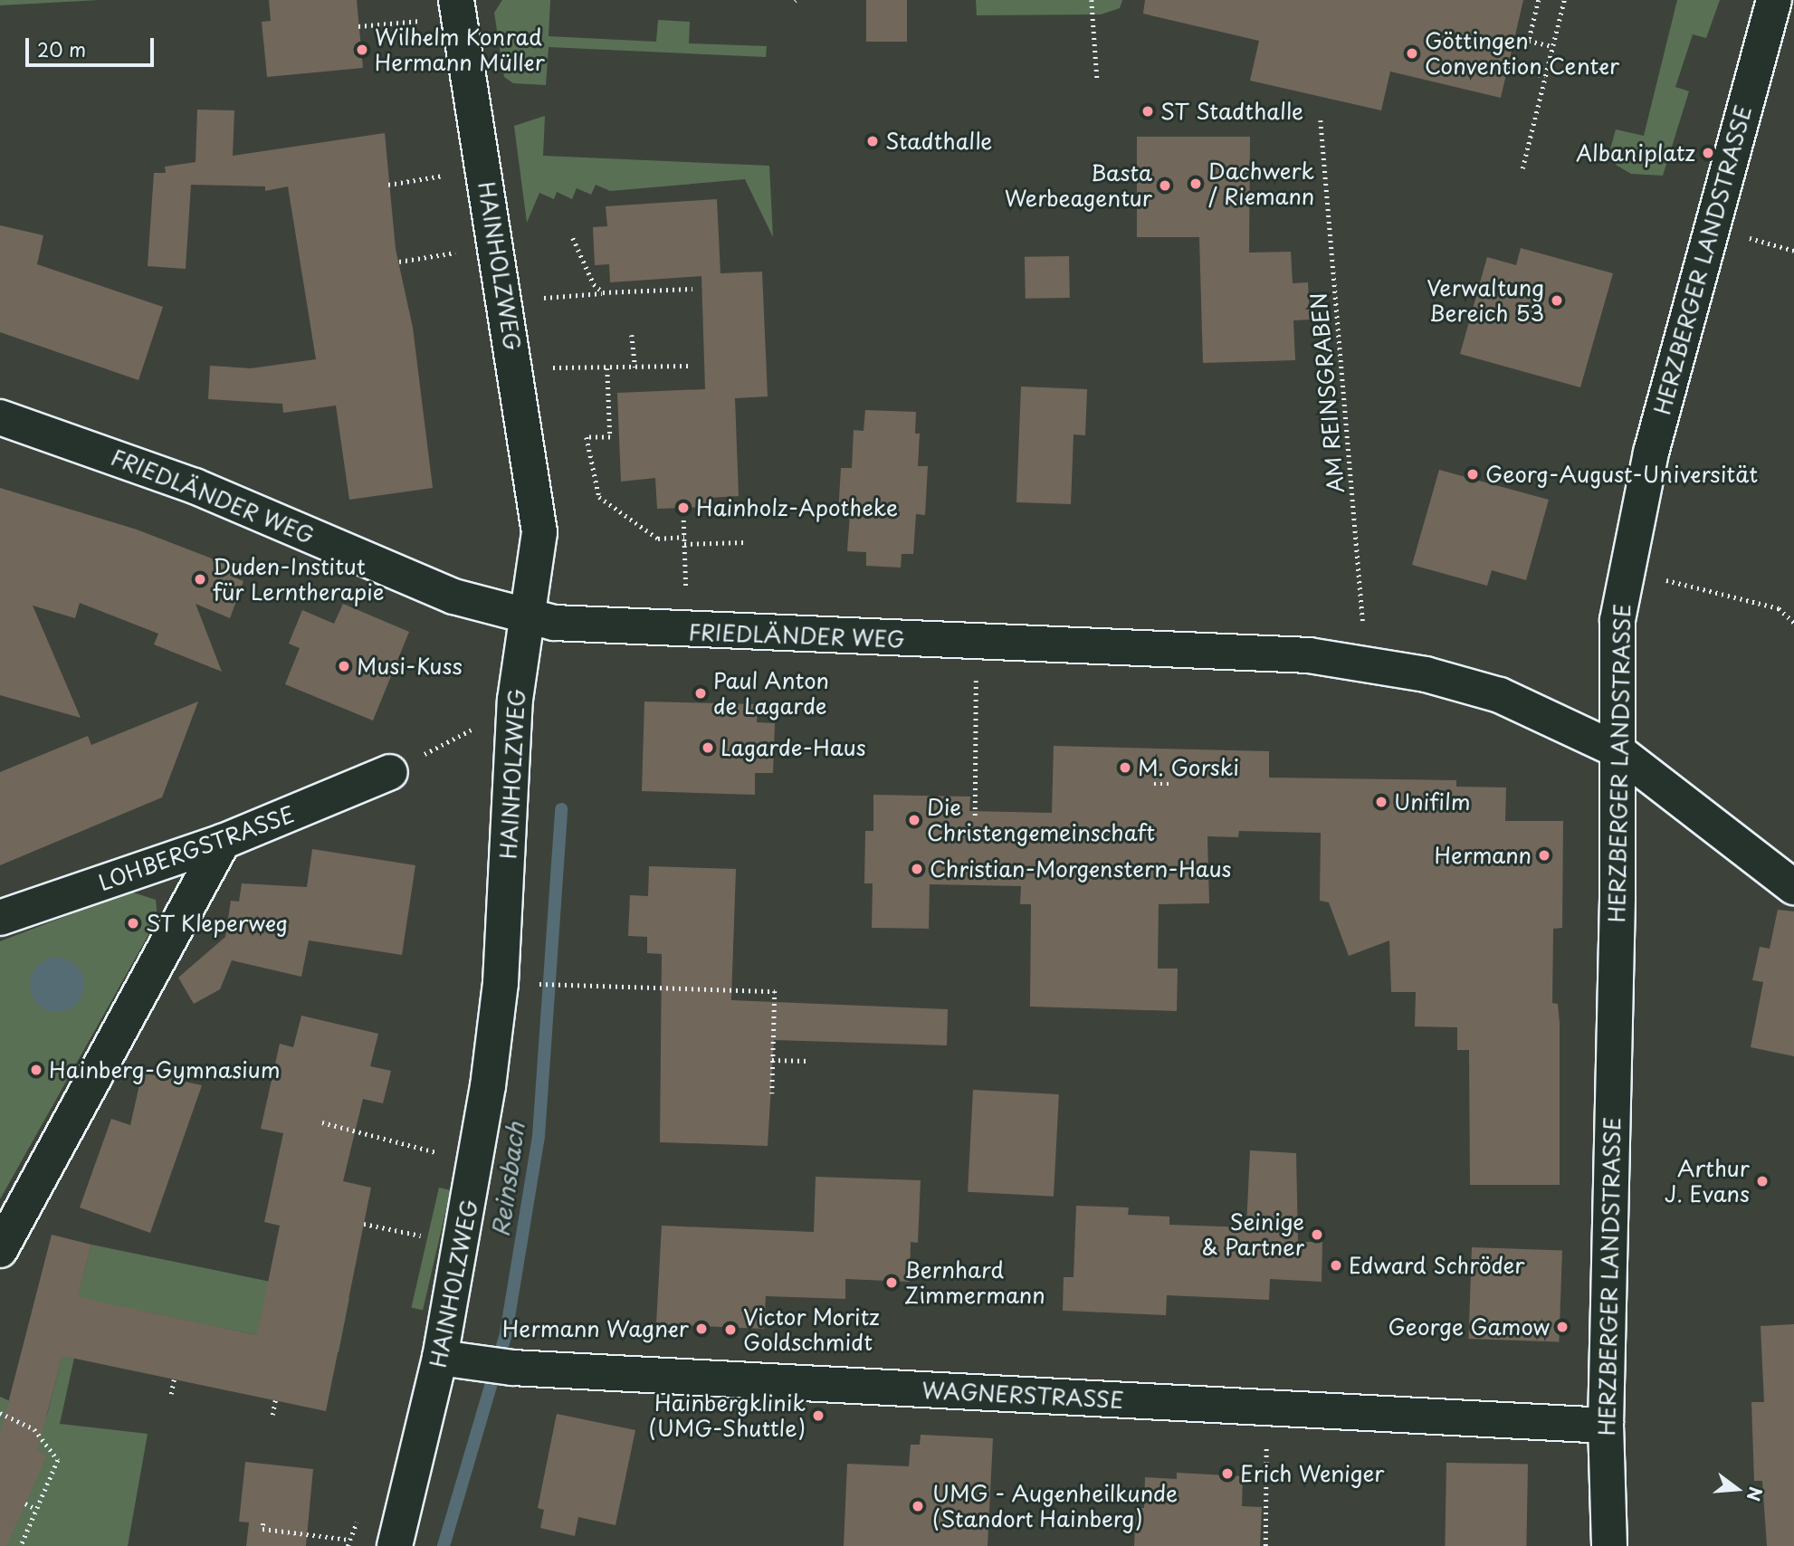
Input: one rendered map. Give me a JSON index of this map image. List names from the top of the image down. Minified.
{"streets":{"street":["HERZBERGER LANDSTRASSE","HAINHOLZWEG","FRIEDLÄNDER WEG","LOHBERGSTRASSE","WAGNERSTRASSE"],"path":["AM REINSGRABEN"]},"crossings":[["HERZBERGER LANDSTRASSE","FRIEDLÄNDER WEG"],["HERZBERGER LANDSTRASSE","WAGNERSTRASSE"],["HAINHOLZWEG","FRIEDLÄNDER WEG"],["HAINHOLZWEG","WAGNERSTRASSE"],["AM REINSGRABEN","FRIEDLÄNDER WEG"]],"water":["Reinsbach"],"places":["Wilhelm Konrad Hermann Müller","Göttingen Convention Center","ST Stadthalle","Stadthalle","Albaniplatz","Dachwerk / Riemann","Basta Werbeagentur","Verwaltung Bereich 53","Georg-August-Universität","Hainholz-Apotheke","Duden-Institut für Lerntherapie","Musi-Kuss","Paul Anton de Lagarde","Lagarde-Haus","M. Gorski","Unifilm","Die Christengemeinschaft","Hermann","Christian-Morgenstern-Haus","ST Kleperweg","Hainberg-Gymnasium","Arthur J. Evans","Seinige & Partner","Edward Schröder","Bernhard Zimmermann","George Gamow","Hermann Wagner","Victor Moritz Goldschmidt","Hainbergklinik (UMG-Shuttle)","Erich Weniger","UMG - Augenheilkunde (Standort Hainberg)"],"scale_bar":"20 m","north":"right"}
